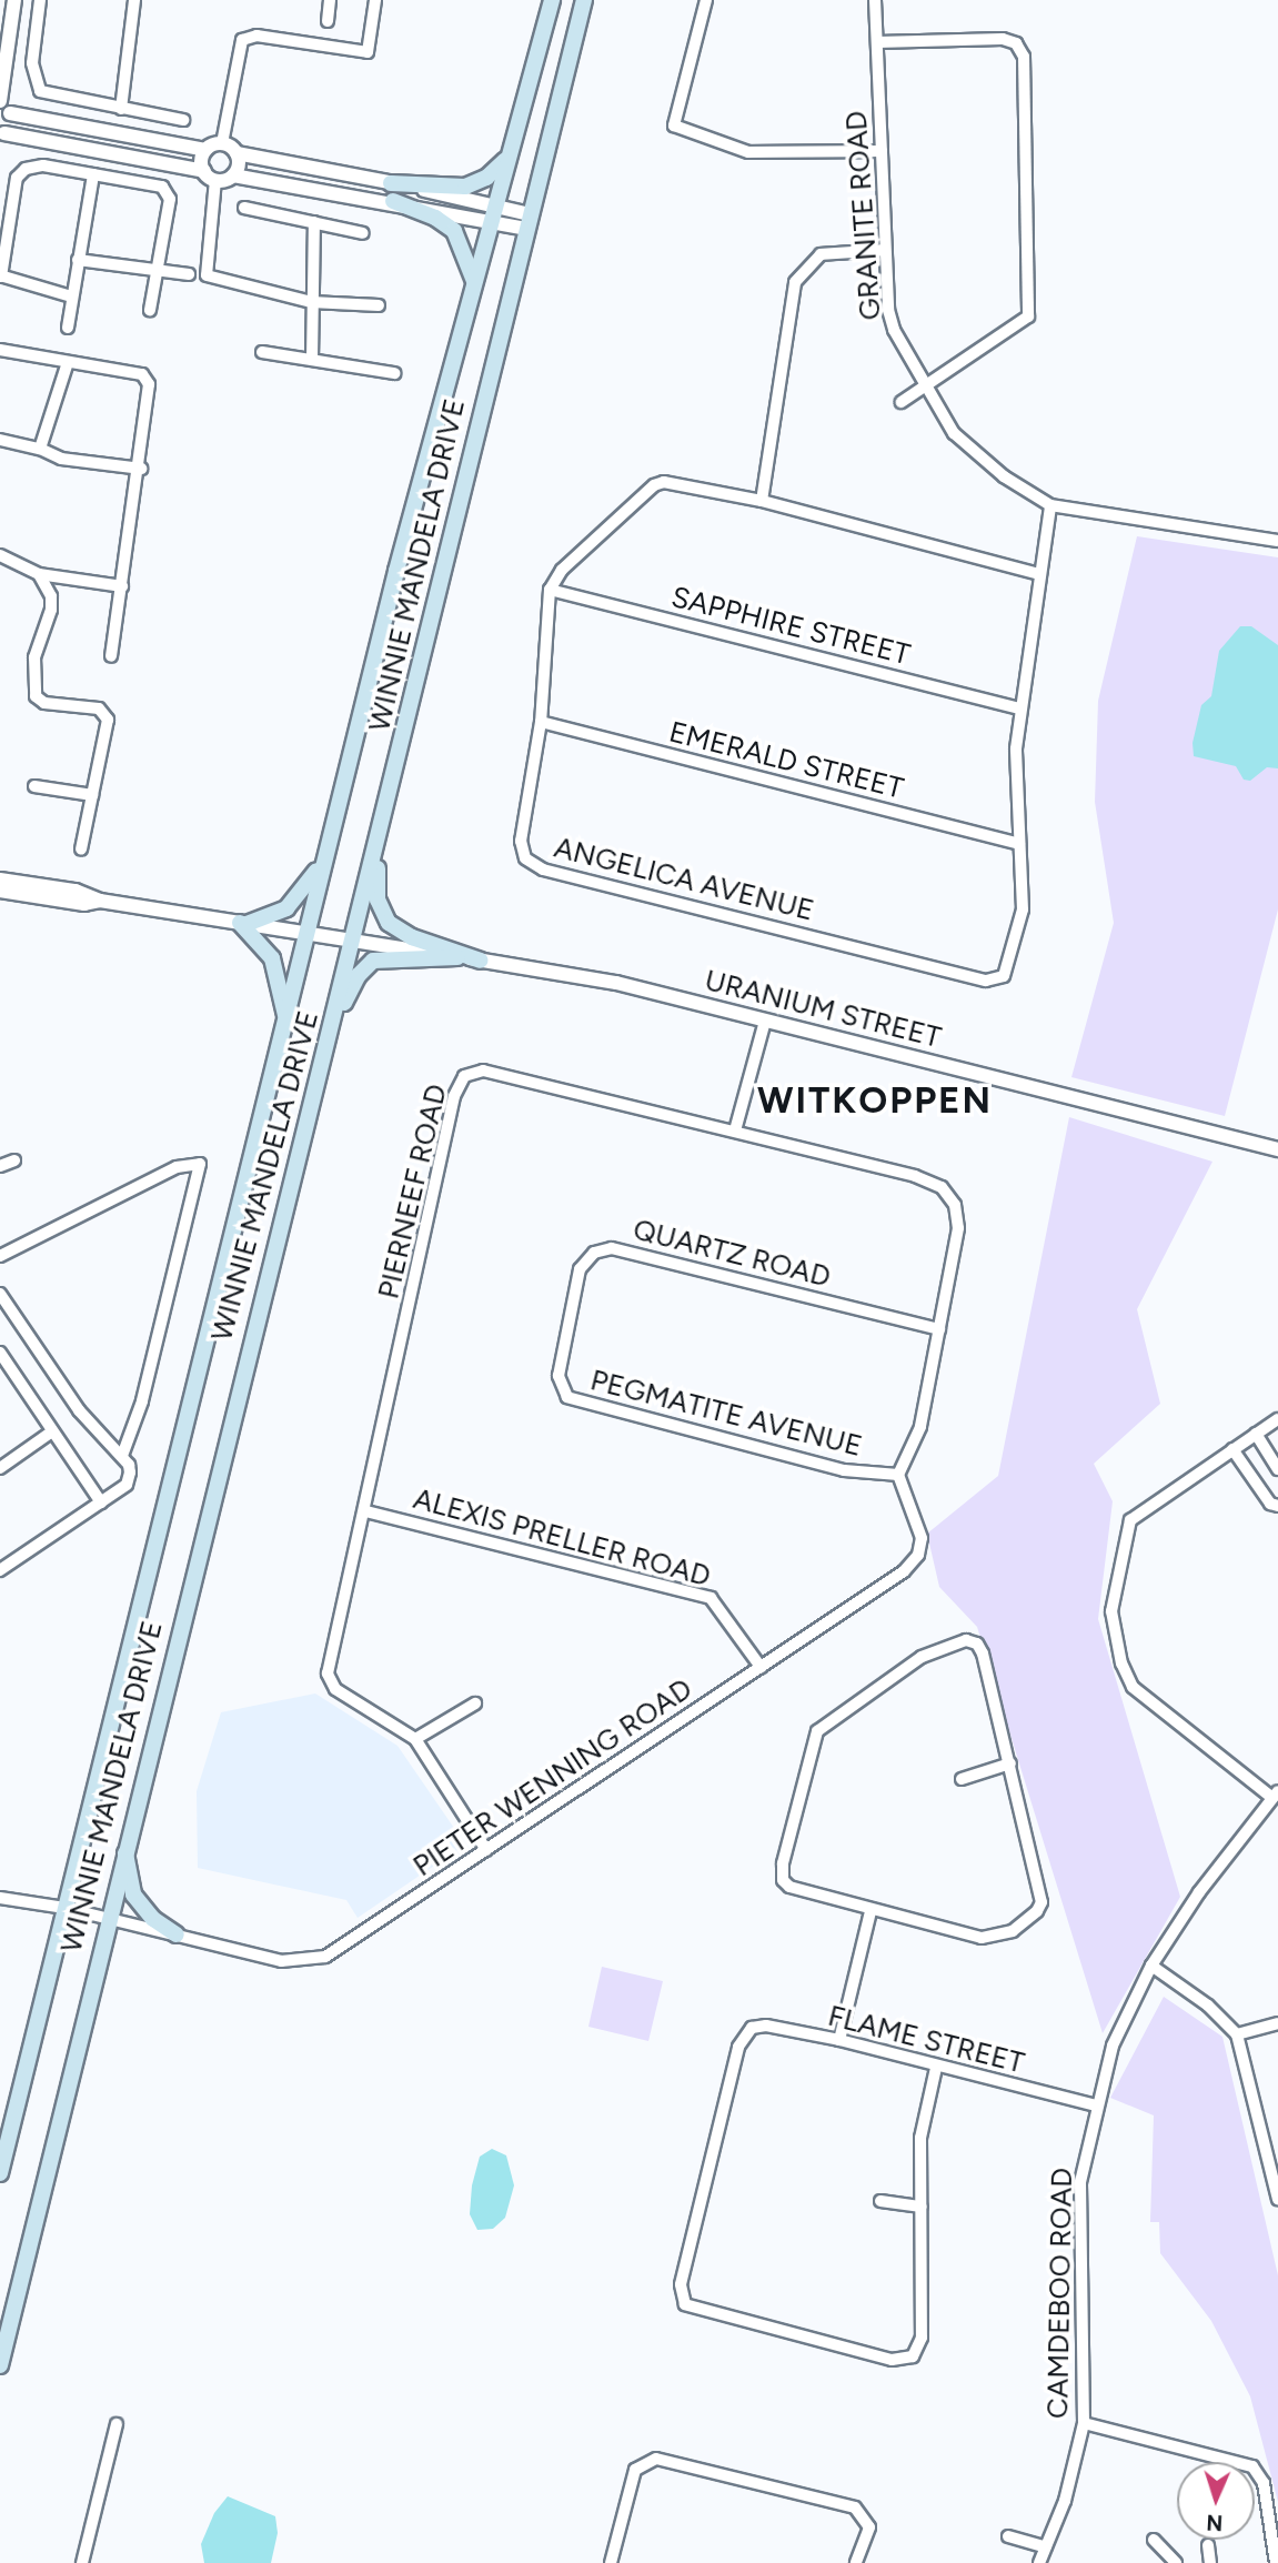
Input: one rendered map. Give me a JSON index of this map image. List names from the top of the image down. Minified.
{"streets":{"main road":["WINNIE MANDELA DRIVE"],"street":["GRANITE ROAD","SAPPHIRE STREET","EMERALD STREET","ANGELICA AVENUE","URANIUM STREET","PIERNEEF ROAD","QUARTZ ROAD","PEGMATITE AVENUE","ALEXIS PRELLER ROAD","PIETER WENNING ROAD","FLAME STREET","CAMDEBOO ROAD"]},"crossings":[["GRANITE ROAD","ANGELICA AVENUE"],["WINNIE MANDELA DRIVE","URANIUM STREET"],["WINNIE MANDELA DRIVE","PIETER WENNING ROAD"],["SAPPHIRE STREET","ANGELICA AVENUE"],["EMERALD STREET","ANGELICA AVENUE"],["PIERNEEF ROAD","QUARTZ ROAD"],["PIERNEEF ROAD","PEGMATITE AVENUE"],["PIERNEEF ROAD","ALEXIS PRELLER ROAD"],["PIERNEEF ROAD","PIETER WENNING ROAD"],["QUARTZ ROAD","PEGMATITE AVENUE"],["PEGMATITE AVENUE","PIETER WENNING ROAD"],["ALEXIS PRELLER ROAD","PIETER WENNING ROAD"],["FLAME STREET","CAMDEBOO ROAD"]],"districts":["WITKOPPEN"],"north":"bottom"}
